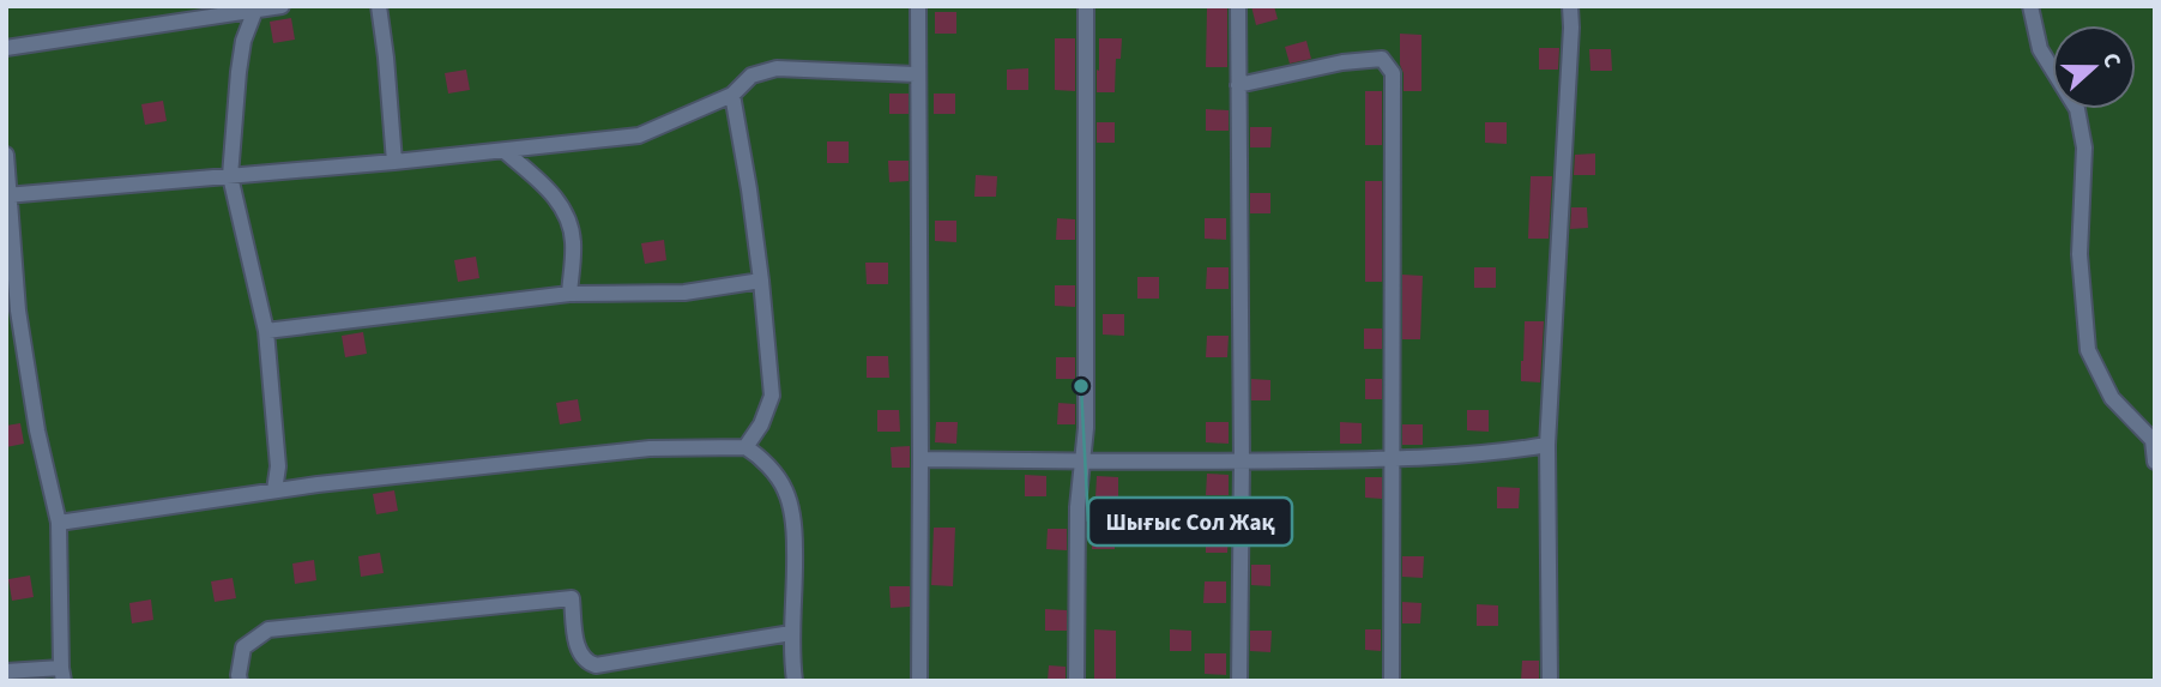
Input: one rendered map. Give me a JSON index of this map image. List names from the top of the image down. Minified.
{"places":["Шығыс Сол Жақ"],"north":"right"}
